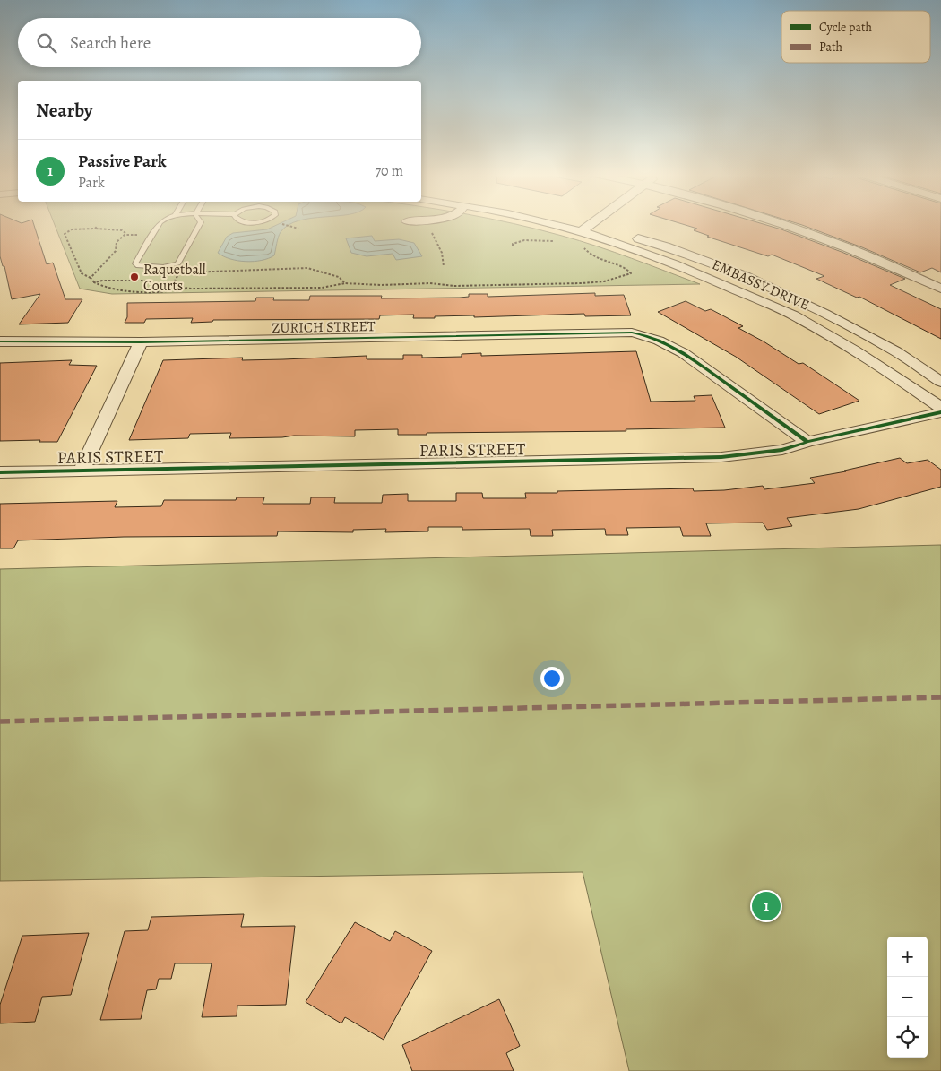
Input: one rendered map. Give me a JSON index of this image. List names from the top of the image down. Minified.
{"streets":{"street":["EMBASSY DRIVE","ZURICH STREET","PARIS STREET"]},"crossings":[["ZURICH STREET","PARIS STREET"]],"places":["Raquetball Courts"],"legend":["Cycle path","Path"],"page":{"search":"Search here","heading":"Nearby","list":[{"mark":"1","name":"Passive Park","note":"Park","value":"70 m"}],"pins":"1","map_buttons":["+","−"]}}
